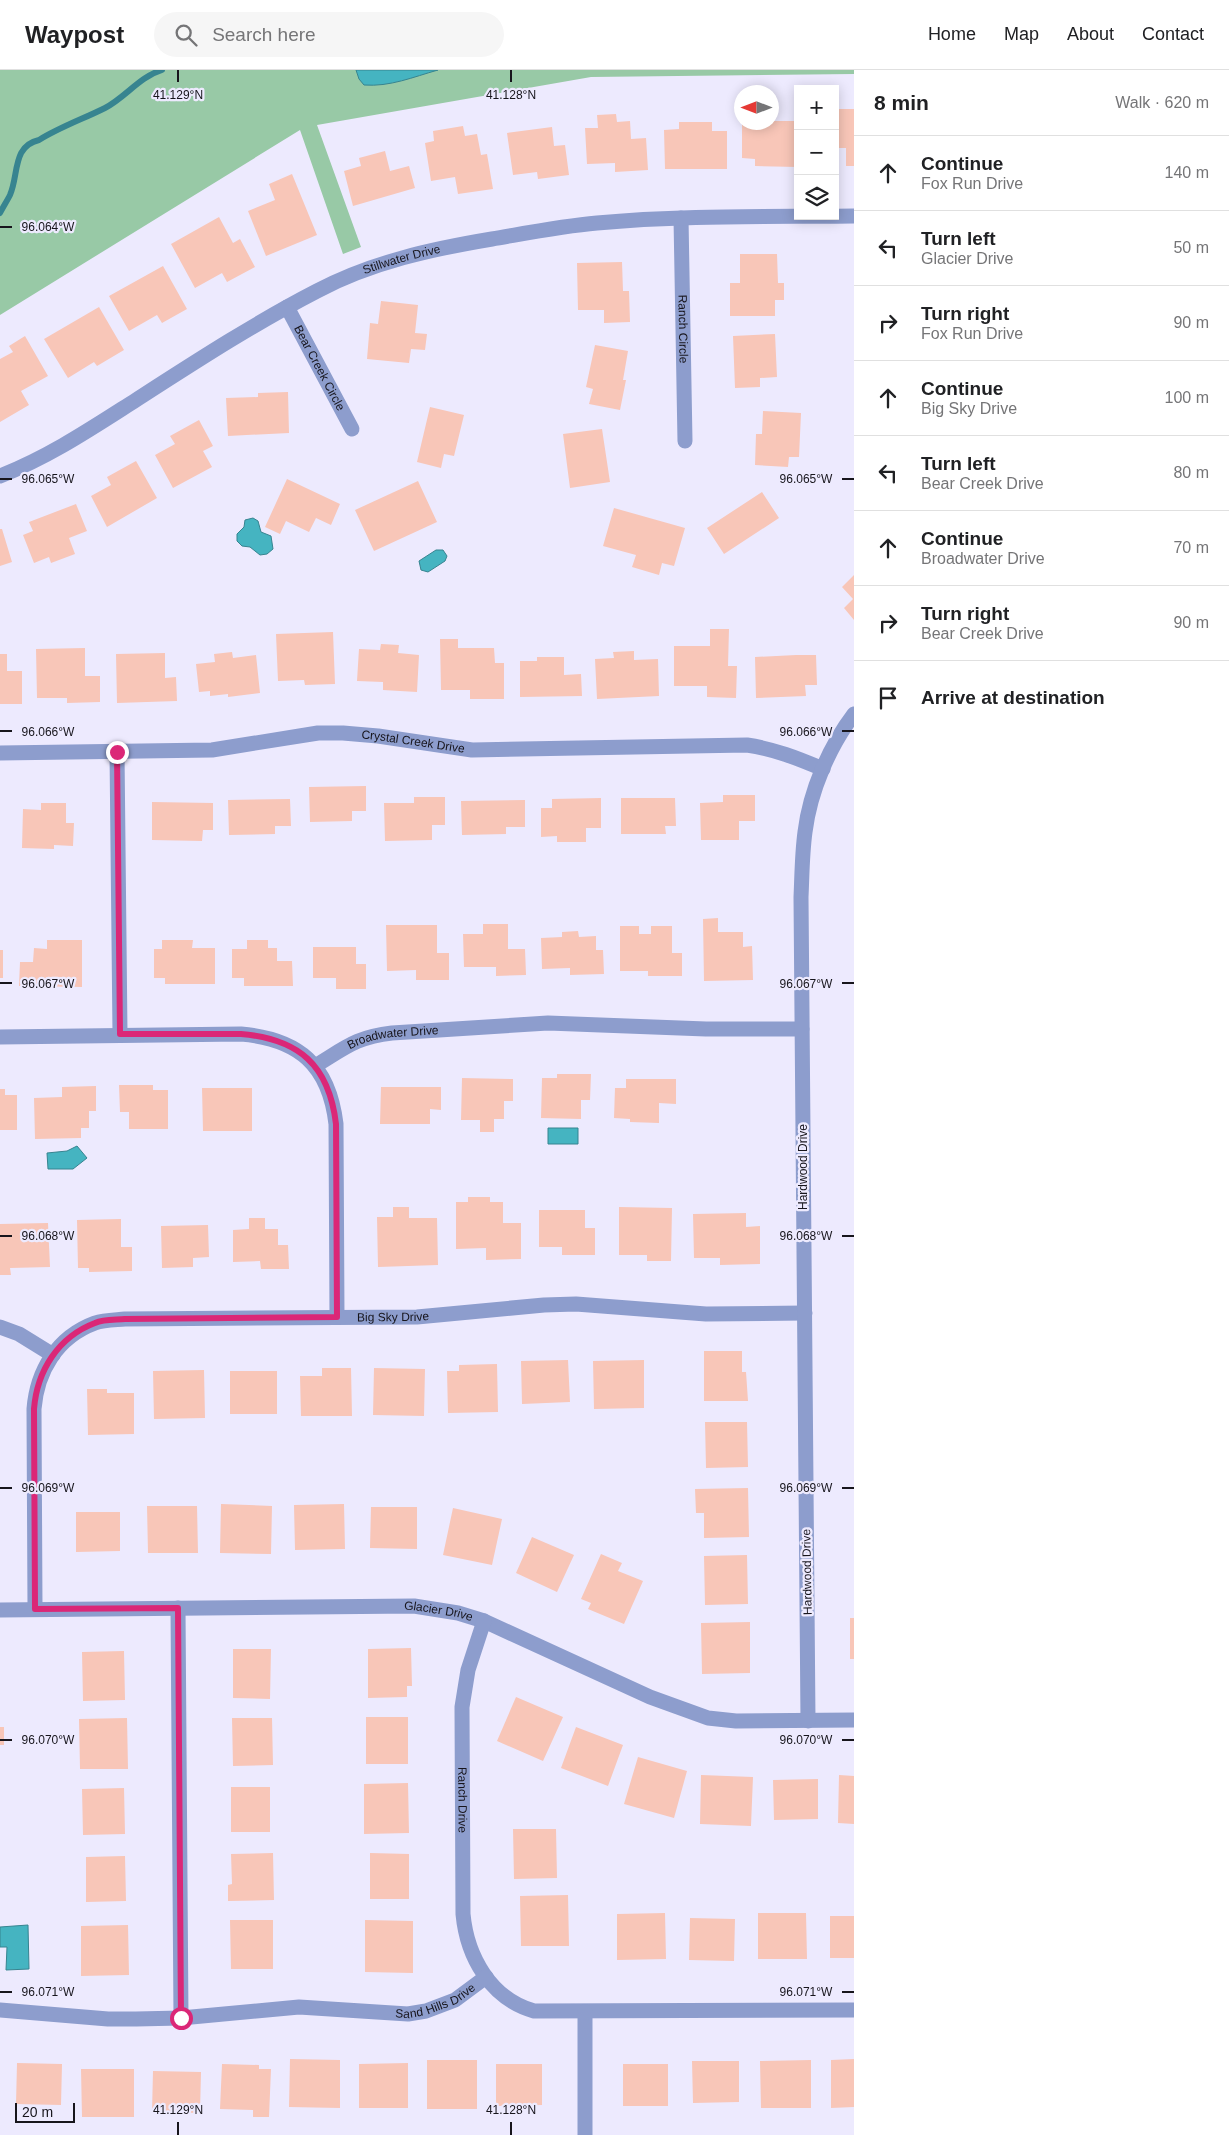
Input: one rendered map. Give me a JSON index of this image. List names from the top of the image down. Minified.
{"streets":{"street":["Stillwater Drive","Ranch Circle","Bear Creek Circle","Crystal Creek Drive","Broadwater Drive","Hardwood Drive","Big Sky Drive","Glacier Drive","Ranch Drive","Sand Hills Drive"]},"crossings":[["Stillwater Drive","Ranch Circle"],["Stillwater Drive","Bear Creek Circle"],["Crystal Creek Drive","Hardwood Drive"],["Broadwater Drive","Hardwood Drive"],["Hardwood Drive","Big Sky Drive"],["Hardwood Drive","Glacier Drive"],["Big Sky Drive","Glacier Drive"],["Glacier Drive","Ranch Drive"],["Ranch Drive","Sand Hills Drive"]],"scale_bar":"20 m","north":"left","page":{"header":"Waypost","search":"Search here","nav":["Home","Map","About","Contact"],"heading":["8 min","Walk · 620 m"],"map_buttons":["+","−"],"list":[["Continue","Fox Run Drive","140 m"],["Turn left","Glacier Drive","50 m"],["Turn right","Fox Run Drive","90 m"],["Continue","Big Sky Drive","100 m"],["Turn left","Bear Creek Drive","80 m"],["Continue","Broadwater Drive","70 m"],["Turn right","Bear Creek Drive","90 m"],"Arrive at destination"],"scale":"20 m"},"coordinates":["41.129°N","41.128°N","96.064°W","96.065°W","96.066°W","96.067°W","96.068°W","96.069°W","96.070°W","96.071°W"]}
